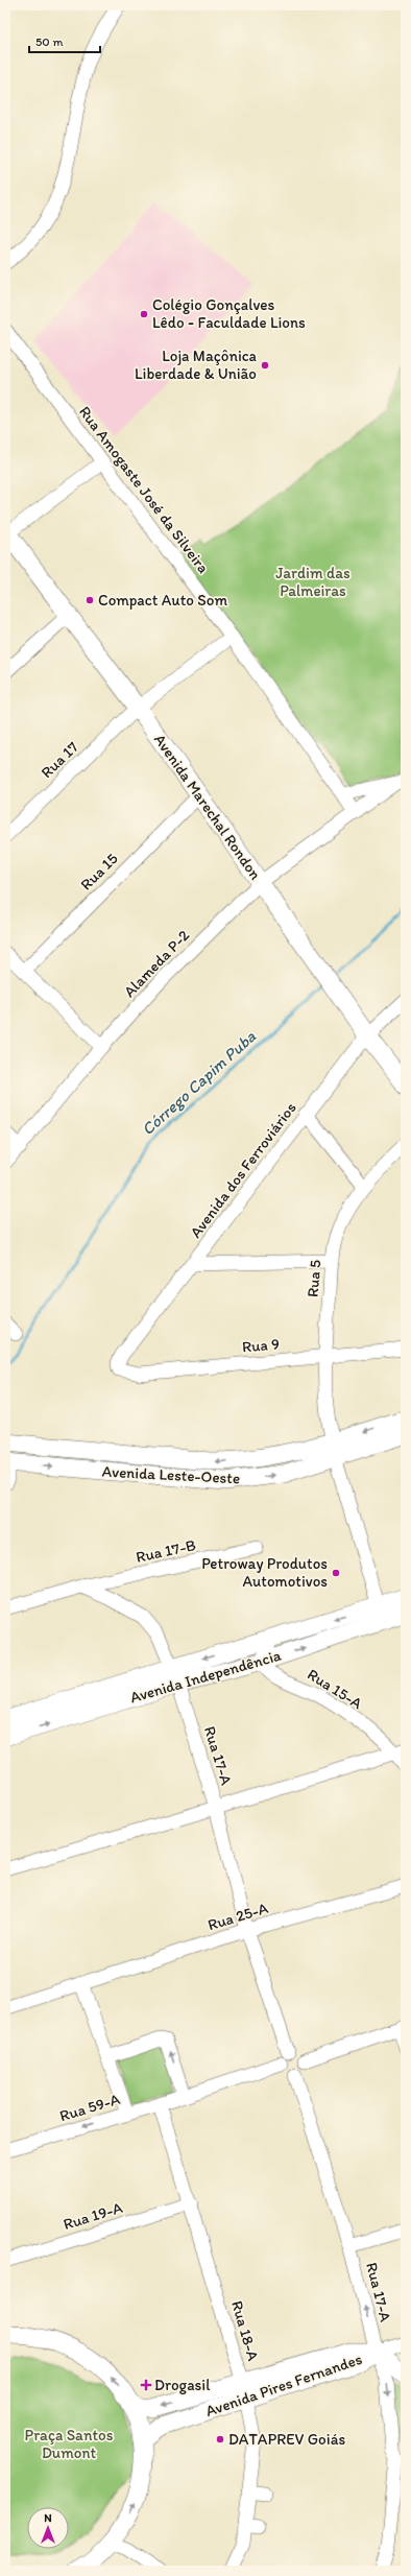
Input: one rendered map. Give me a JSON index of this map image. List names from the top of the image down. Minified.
{"streets":{"main road":["Avenida Marechal Rondon","Avenida Leste-Oeste","Avenida Independência","Avenida Pires Fernandes"],"street":["Rua Amogaste José da Silveira","Rua 17","Rua 15","Alameda P-2","Avenida dos Ferroviários","Rua 5","Rua 9","Rua 17-B","Rua 15-A","Rua 17-A","Rua 25-A","Rua 59-A","Rua 19-A","Rua 18-A"]},"crossings":[["Rua Amogaste José da Silveira","Rua 17"],["Rua Amogaste José da Silveira","Alameda P-2"],["Rua 17","Avenida Marechal Rondon"],["Avenida Marechal Rondon","Rua 15"],["Avenida Marechal Rondon","Alameda P-2"],["Avenida Marechal Rondon","Avenida dos Ferroviários"],["Avenida dos Ferroviários","Rua 9"],["Rua 5","Rua 9"],["Rua 5","Avenida Leste-Oeste"],["Rua 5","Avenida Independência"],["Rua 17-B","Rua 17-A"],["Avenida Independência","Rua 15-A"],["Avenida Independência","Rua 17-A"],["Rua 17-A","Rua 25-A"],["Rua 17-A","Rua 59-A"],["Rua 17-A","Avenida Pires Fernandes"],["Rua 59-A","Rua 18-A"],["Rua 19-A","Rua 18-A"],["Rua 18-A","Avenida Pires Fernandes"]],"one_way":["Rua 59-A"],"water":["Córrego Capim Puba"],"parks":["Jardim das Palmeiras","Praça Santos Dumont"],"places":{"other":["Colégio Gonçalves Lêdo - Faculdade Lions","Loja Maçônica Liberdade & União","Compact Auto Som","Petroway Produtos Automotivos","DATAPREV Goiás"],"health":["Drogasil"]},"scale_bar":"50 m","north":"top"}
